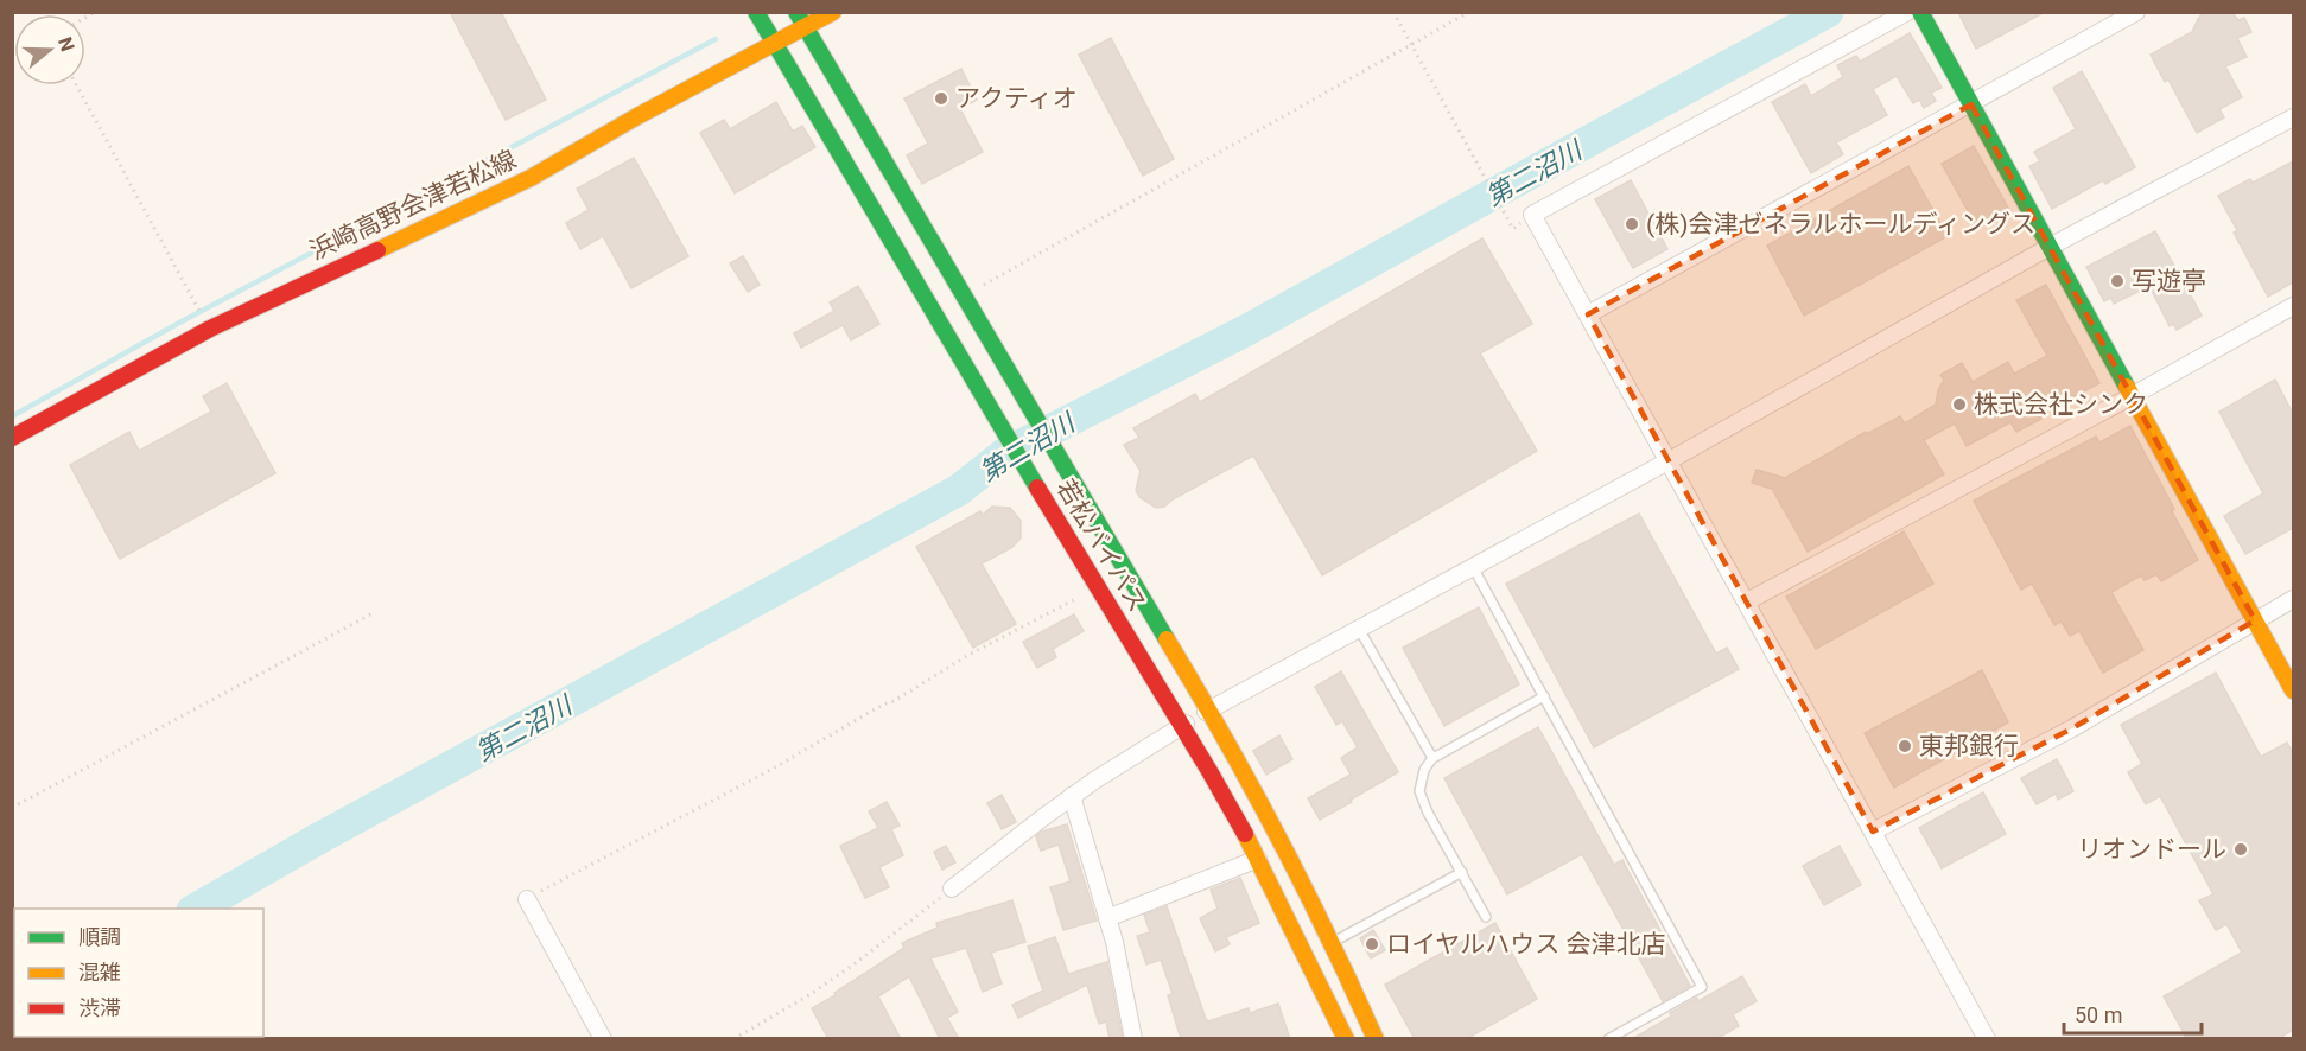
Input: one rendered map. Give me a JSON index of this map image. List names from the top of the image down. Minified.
{"streets":{"main road":["浜崎高野会津若松線","若松バイパス"]},"crossings":[["浜崎高野会津若松線","若松バイパス"]],"water":["第二沼川"],"places":["アクティオ","(株)会津ゼネラルホールディングス","写遊亭","株式会社シンク","東邦銀行","リオンドール","ロイヤルハウス 会津北店"],"legend":["順調","混雑","渋滞"],"scale_bar":"50 m","north":"right"}
